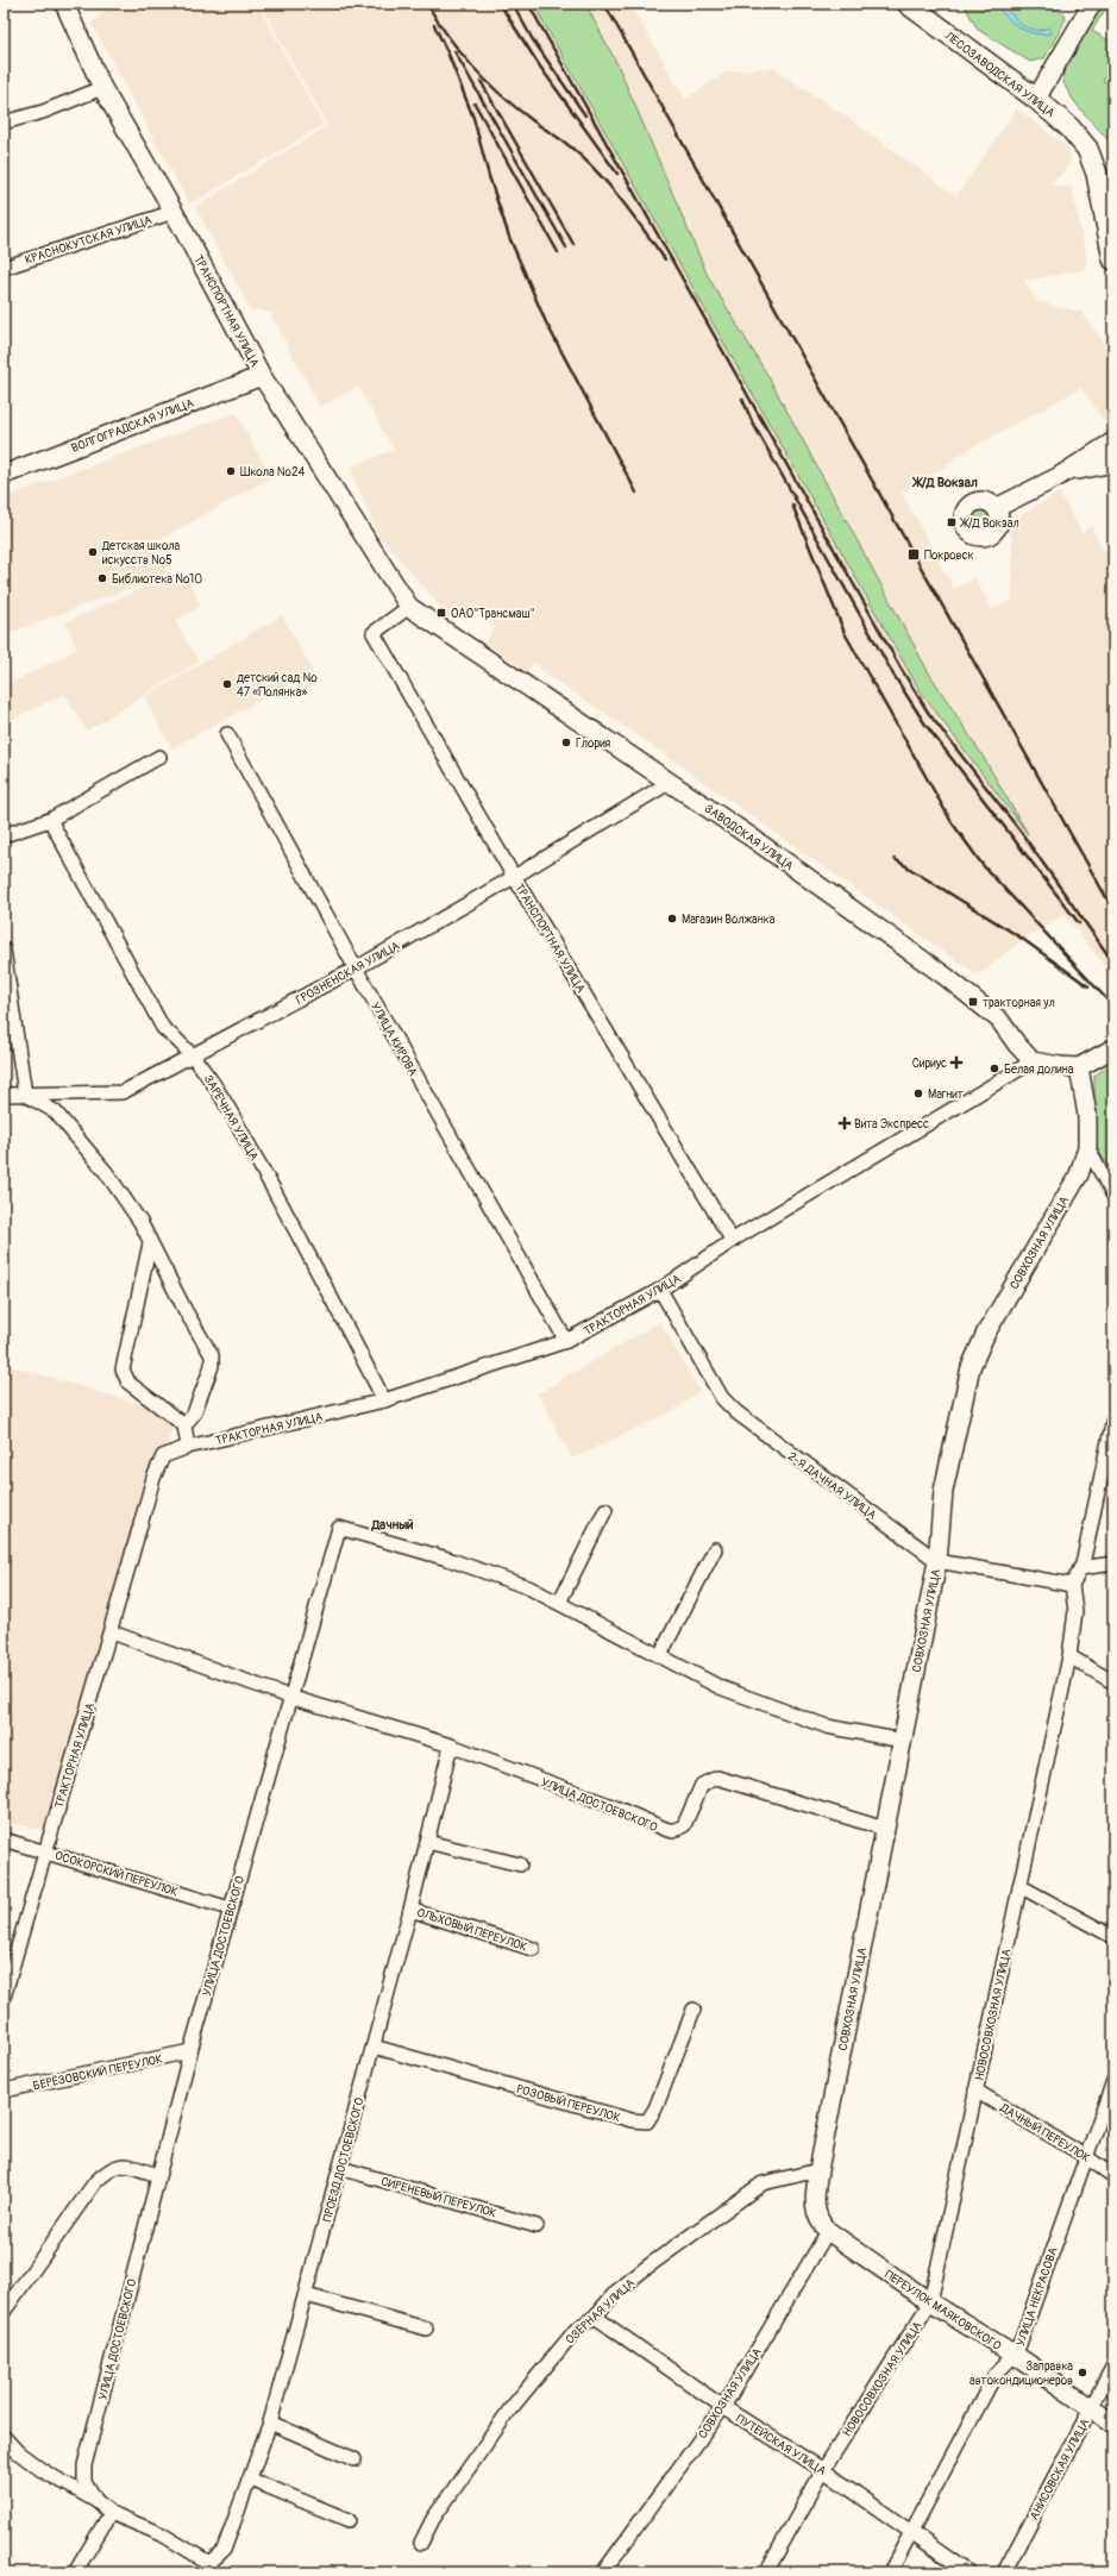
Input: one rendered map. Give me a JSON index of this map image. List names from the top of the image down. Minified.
{"streets":{"main road":["ЛЕСОЗАВОДСКАЯ УЛИЦА"],"street":["КРАСНОКУТСКАЯ УЛИЦА","ТРАНСПОРТНАЯ УЛИЦА","ВОЛГОГРАДСКАЯ УЛИЦА","ЗАВОДСКАЯ УЛИЦА","ГРОЗНЕНСКАЯ УЛИЦА","УЛИЦА КИРОВА","ЗАРЕЧНАЯ УЛИЦА","СОВХОЗНАЯ УЛИЦА","ТРАКТОРНАЯ УЛИЦА","2-Я ДАЧНАЯ УЛИЦА","УЛИЦА ДОСТОЕВСКОГО","ОСОКОРСКИЙ ПЕРЕУЛОК","ОЛЬХОВЫЙ ПЕРЕУЛОК","НОВОСОВХОЗНАЯ УЛИЦА","БЕРЁЗОВСКИЙ ПЕРЕУЛОК","РОЗОВЫЙ ПЕРЕУЛОК","ДАЧНЫЙ ПЕРЕУЛОК","ПРОЕЗД ДОСТОЕВСКОГО","СИРЕНЕВЫЙ ПЕРЕУЛОК","УЛИЦА НЕКРАСОВА","ПЕРЕУЛОК МАЯКОВСКОГО","ОЗЁРНАЯ УЛИЦА","ПУТЕЙСКАЯ УЛИЦА","АНИСОВСКАЯ УЛИЦА"]},"crossings":[["КРАСНОКУТСКАЯ УЛИЦА","ТРАНСПОРТНАЯ УЛИЦА"],["ТРАНСПОРТНАЯ УЛИЦА","ВОЛГОГРАДСКАЯ УЛИЦА"],["ТРАНСПОРТНАЯ УЛИЦА","ЗАВОДСКАЯ УЛИЦА"],["ТРАНСПОРТНАЯ УЛИЦА","ГРОЗНЕНСКАЯ УЛИЦА"],["ТРАНСПОРТНАЯ УЛИЦА","ТРАКТОРНАЯ УЛИЦА"],["ЗАВОДСКАЯ УЛИЦА","ГРОЗНЕНСКАЯ УЛИЦА"],["ЗАВОДСКАЯ УЛИЦА","ТРАКТОРНАЯ УЛИЦА"],["ГРОЗНЕНСКАЯ УЛИЦА","УЛИЦА КИРОВА"],["ГРОЗНЕНСКАЯ УЛИЦА","ЗАРЕЧНАЯ УЛИЦА"],["УЛИЦА КИРОВА","ТРАКТОРНАЯ УЛИЦА"],["ЗАРЕЧНАЯ УЛИЦА","ТРАКТОРНАЯ УЛИЦА"],["СОВХОЗНАЯ УЛИЦА","2-Я ДАЧНАЯ УЛИЦА"],["СОВХОЗНАЯ УЛИЦА","УЛИЦА ДОСТОЕВСКОГО"],["СОВХОЗНАЯ УЛИЦА","ПЕРЕУЛОК МАЯКОВСКОГО"],["СОВХОЗНАЯ УЛИЦА","ОЗЁРНАЯ УЛИЦА"],["СОВХОЗНАЯ УЛИЦА","ПУТЕЙСКАЯ УЛИЦА"],["ТРАКТОРНАЯ УЛИЦА","2-Я ДАЧНАЯ УЛИЦА"],["ТРАКТОРНАЯ УЛИЦА","УЛИЦА ДОСТОЕВСКОГО"],["ТРАКТОРНАЯ УЛИЦА","ОСОКОРСКИЙ ПЕРЕУЛОК"],["2-Я ДАЧНАЯ УЛИЦА","НОВОСОВХОЗНАЯ УЛИЦА"],["УЛИЦА ДОСТОЕВСКОГО","ОСОКОРСКИЙ ПЕРЕУЛОК"],["УЛИЦА ДОСТОЕВСКОГО","БЕРЁЗОВСКИЙ ПЕРЕУЛОК"],["УЛИЦА ДОСТОЕВСКОГО","ПРОЕЗД ДОСТОЕВСКОГО"],["ОЛЬХОВЫЙ ПЕРЕУЛОК","ПРОЕЗД ДОСТОЕВСКОГО"],["НОВОСОВХОЗНАЯ УЛИЦА","ДАЧНЫЙ ПЕРЕУЛОК"],["НОВОСОВХОЗНАЯ УЛИЦА","ПЕРЕУЛОК МАЯКОВСКОГО"],["НОВОСОВХОЗНАЯ УЛИЦА","ПУТЕЙСКАЯ УЛИЦА"],["РОЗОВЫЙ ПЕРЕУЛОК","ПРОЕЗД ДОСТОЕВСКОГО"],["ДАЧНЫЙ ПЕРЕУЛОК","УЛИЦА НЕКРАСОВА"],["ПРОЕЗД ДОСТОЕВСКОГО","СИРЕНЕВЫЙ ПЕРЕУЛОК"],["УЛИЦА НЕКРАСОВА","ПЕРЕУЛОК МАЯКОВСКОГО"],["УЛИЦА НЕКРАСОВА","ПУТЕЙСКАЯ УЛИЦА"],["ПЕРЕУЛОК МАЯКОВСКОГО","АНИСОВСКАЯ УЛИЦА"],["ОЗЁРНАЯ УЛИЦА","ПУТЕЙСКАЯ УЛИЦА"]],"districts":["Ж/Д Вокзал","Дачный"],"places":{"other":["Школа №24","Детская школа искусств №5","Библиотека №10","детский сад № 47 «Полянка»","Глория","Магазин Волжанка","Белая долина","Магнит","Заправка автокондиционеров"],"transit":["Ж/Д Вокзал","Покровск","ОАО\"Трансмаш\"","тракторная ул"],"health":["Сириус","Вита Экспресс"]}}
